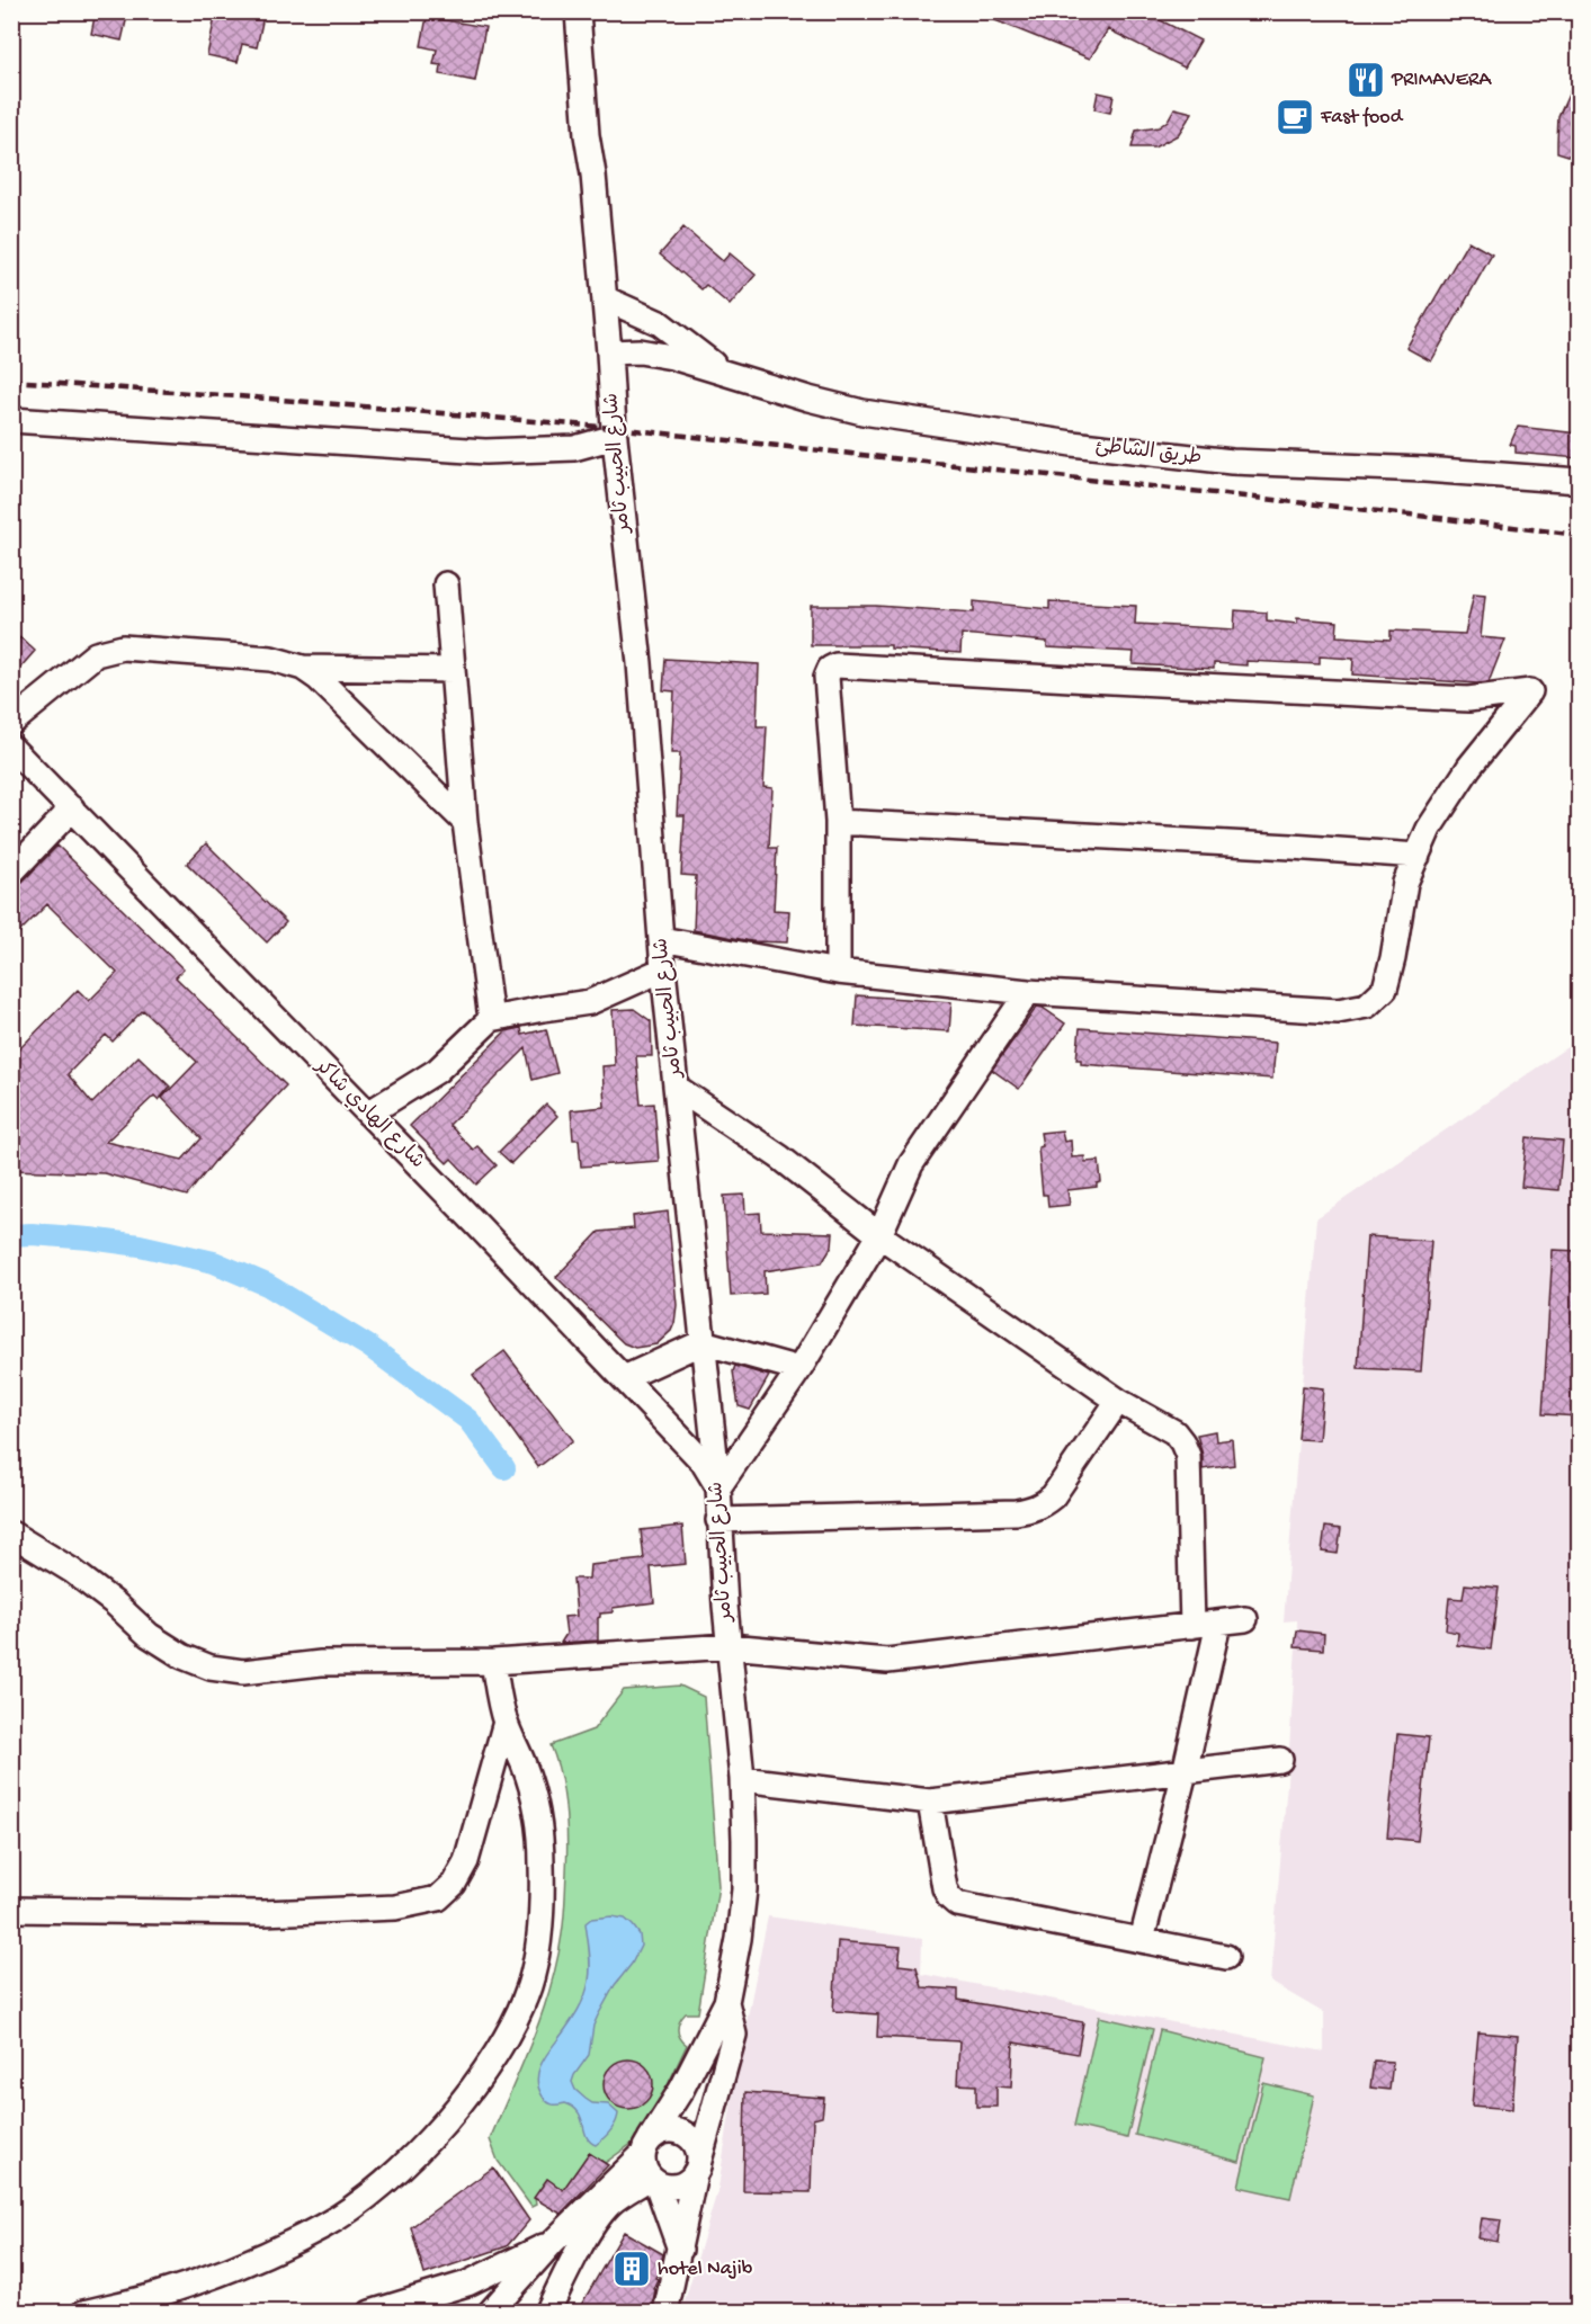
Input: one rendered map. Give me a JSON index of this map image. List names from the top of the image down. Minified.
{"streets":{"street":["طريق الشاطئ","شارع الحبيب ثامر","شارع الهادي شاكر"]},"crossings":[["طريق الشاطئ","شارع الحبيب ثامر"],["شارع الحبيب ثامر","شارع الهادي شاكر"]],"places":{"restaurant":["PRIMAVERA"],"cafe":["Fast food"],"building":["hotel Najib"]}}
